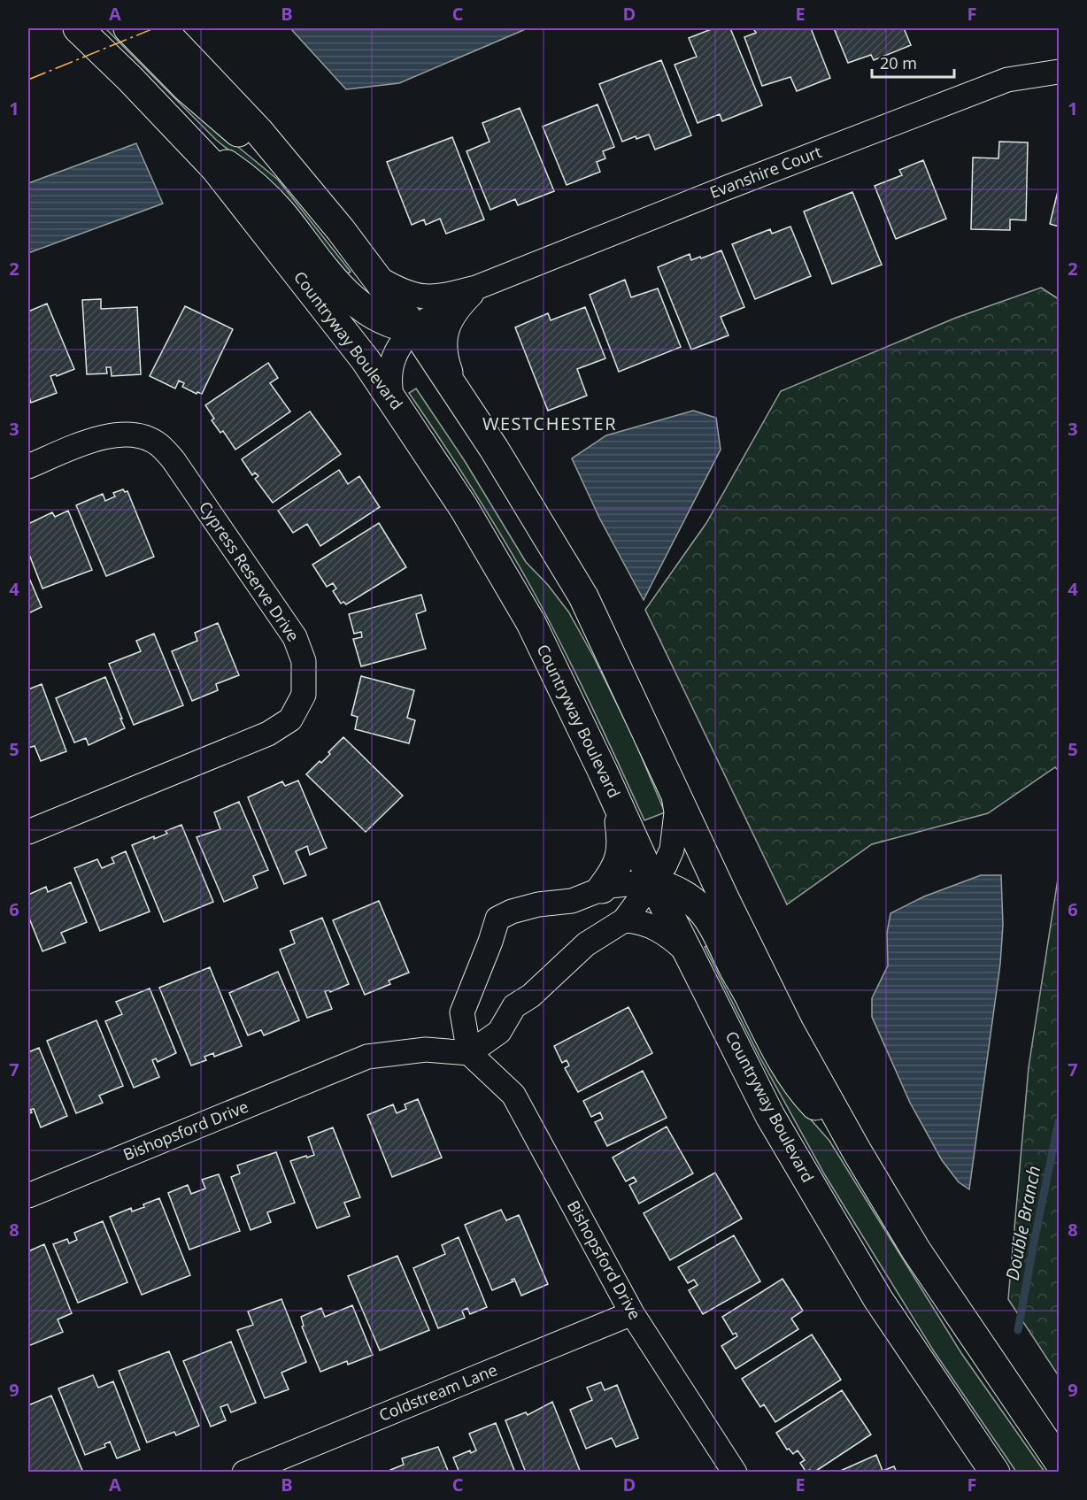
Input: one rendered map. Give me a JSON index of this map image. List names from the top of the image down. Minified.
{"streets":{"street":["Evanshire Court","Countryway Boulevard","Cypress Reserve Drive","Bishopsford Drive","Coldstream Lane"]},"crossings":[["Evanshire Court","Countryway Boulevard"],["Bishopsford Drive","Coldstream Lane"]],"districts":["WESTCHESTER"],"water":["Double Branch"],"scale_bar":"20 m","grid":{"columns":["A","B","C","D","E","F"],"rows":["1","2","3","4","5","6","7","8","9"]}}
